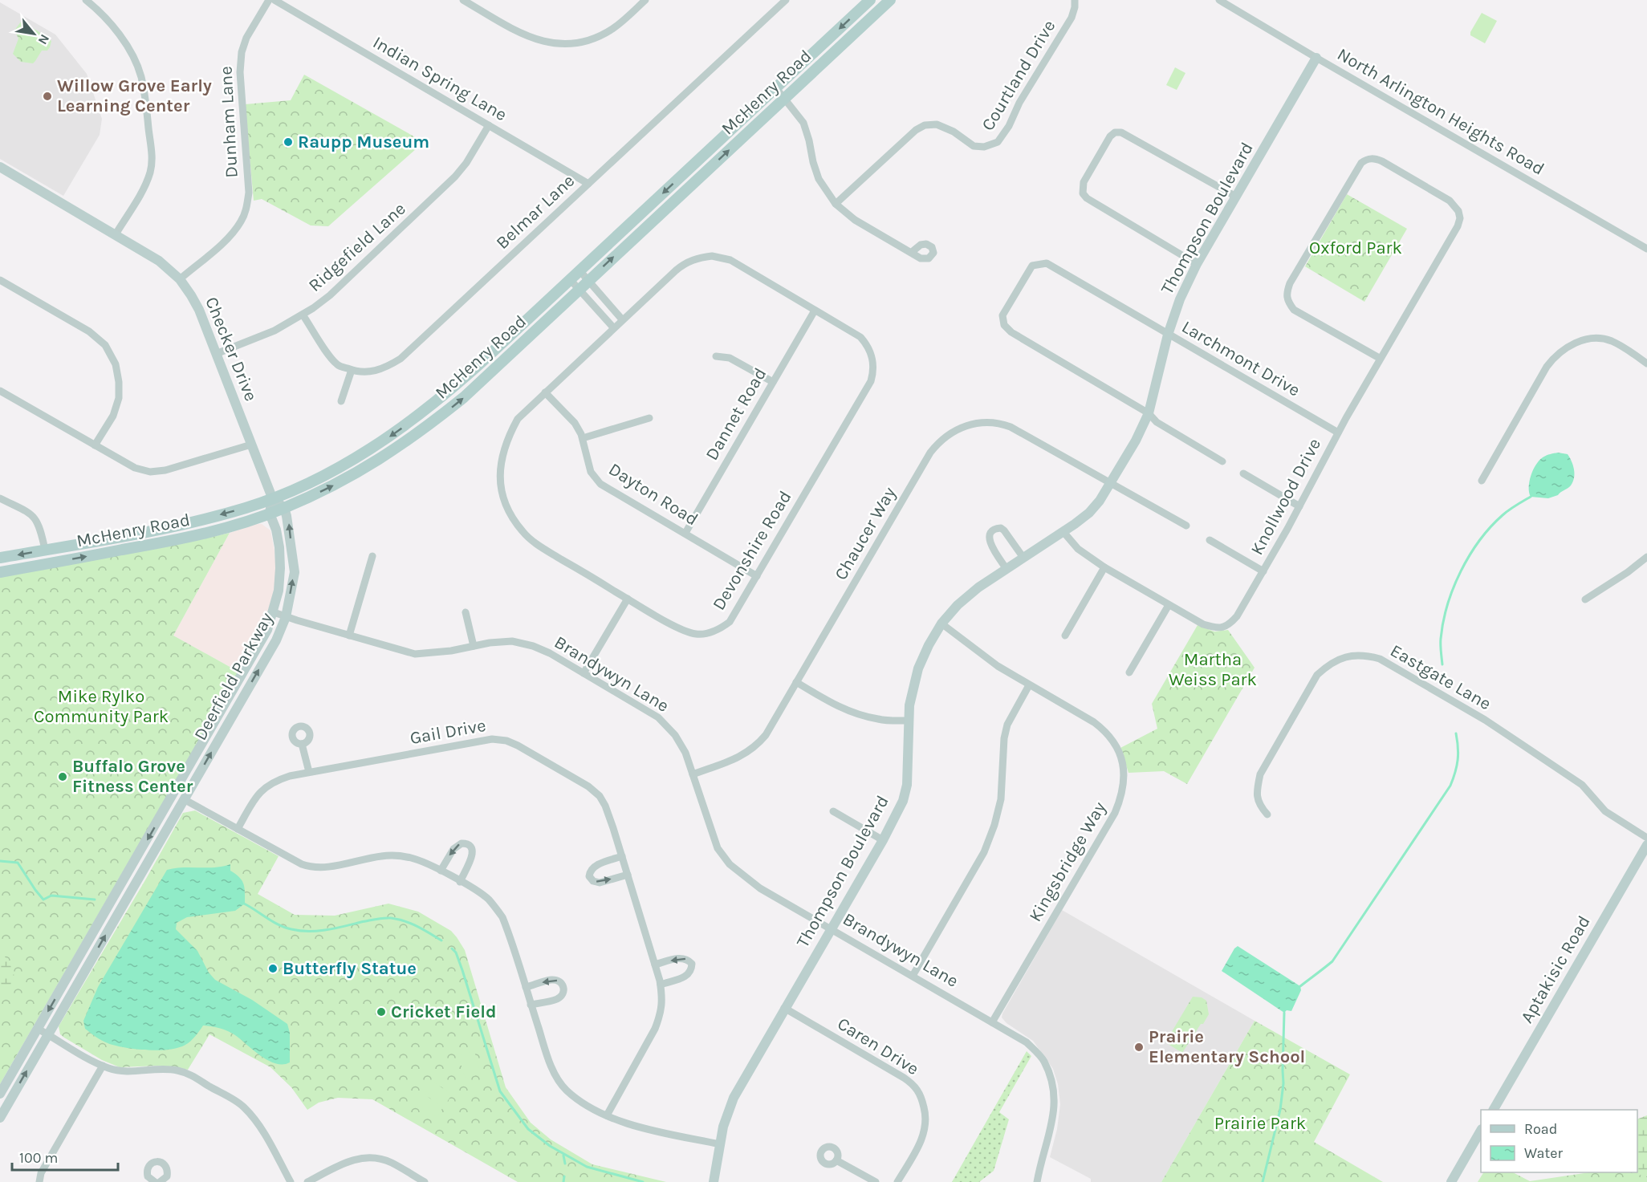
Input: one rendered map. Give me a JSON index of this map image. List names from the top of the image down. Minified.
{"streets":{"main road":["McHenry Road"],"street":["Courtland Drive","Indian Spring Lane","North Arlington Heights Road","Dunham Lane","Belmar Lane","Thompson Boulevard","Ridgefield Lane","Checker Drive","Larchmont Drive","Dannet Road","Dayton Road","Knollwood Drive","Chaucer Way","Devonshire Road","Brandywyn Lane","Deerfield Parkway","Eastgate Lane","Gail Drive","Kingsbridge Way","Aptakisic Road","Caren Drive"]},"crossings":[["Indian Spring Lane","Belmar Lane"],["Indian Spring Lane","Ridgefield Lane"],["McHenry Road","Checker Drive"],["McHenry Road","Deerfield Parkway"],["North Arlington Heights Road","Thompson Boulevard"],["Dunham Lane","Checker Drive"],["Belmar Lane","Ridgefield Lane"],["Thompson Boulevard","Larchmont Drive"],["Thompson Boulevard","Knollwood Drive"],["Thompson Boulevard","Chaucer Way"],["Thompson Boulevard","Brandywyn Lane"],["Thompson Boulevard","Kingsbridge Way"],["Thompson Boulevard","Caren Drive"],["Ridgefield Lane","Checker Drive"],["Checker Drive","Deerfield Parkway"],["Larchmont Drive","Knollwood Drive"],["Dannet Road","Dayton Road"],["Dannet Road","Devonshire Road"],["Dayton Road","Devonshire Road"],["Chaucer Way","Brandywyn Lane"],["Brandywyn Lane","Deerfield Parkway"],["Brandywyn Lane","Kingsbridge Way"]],"parks":["Oxford Park","Martha Weiss Park","Mike Rylko Community Park","Prairie Park"],"places":["Willow Grove Early Learning Center","Raupp Museum","Buffalo Grove Fitness Center","Butterfly Statue","Cricket Field","Prairie Elementary School"],"legend":["Road","Water"],"scale_bar":"100 m","north":"bottom right"}
